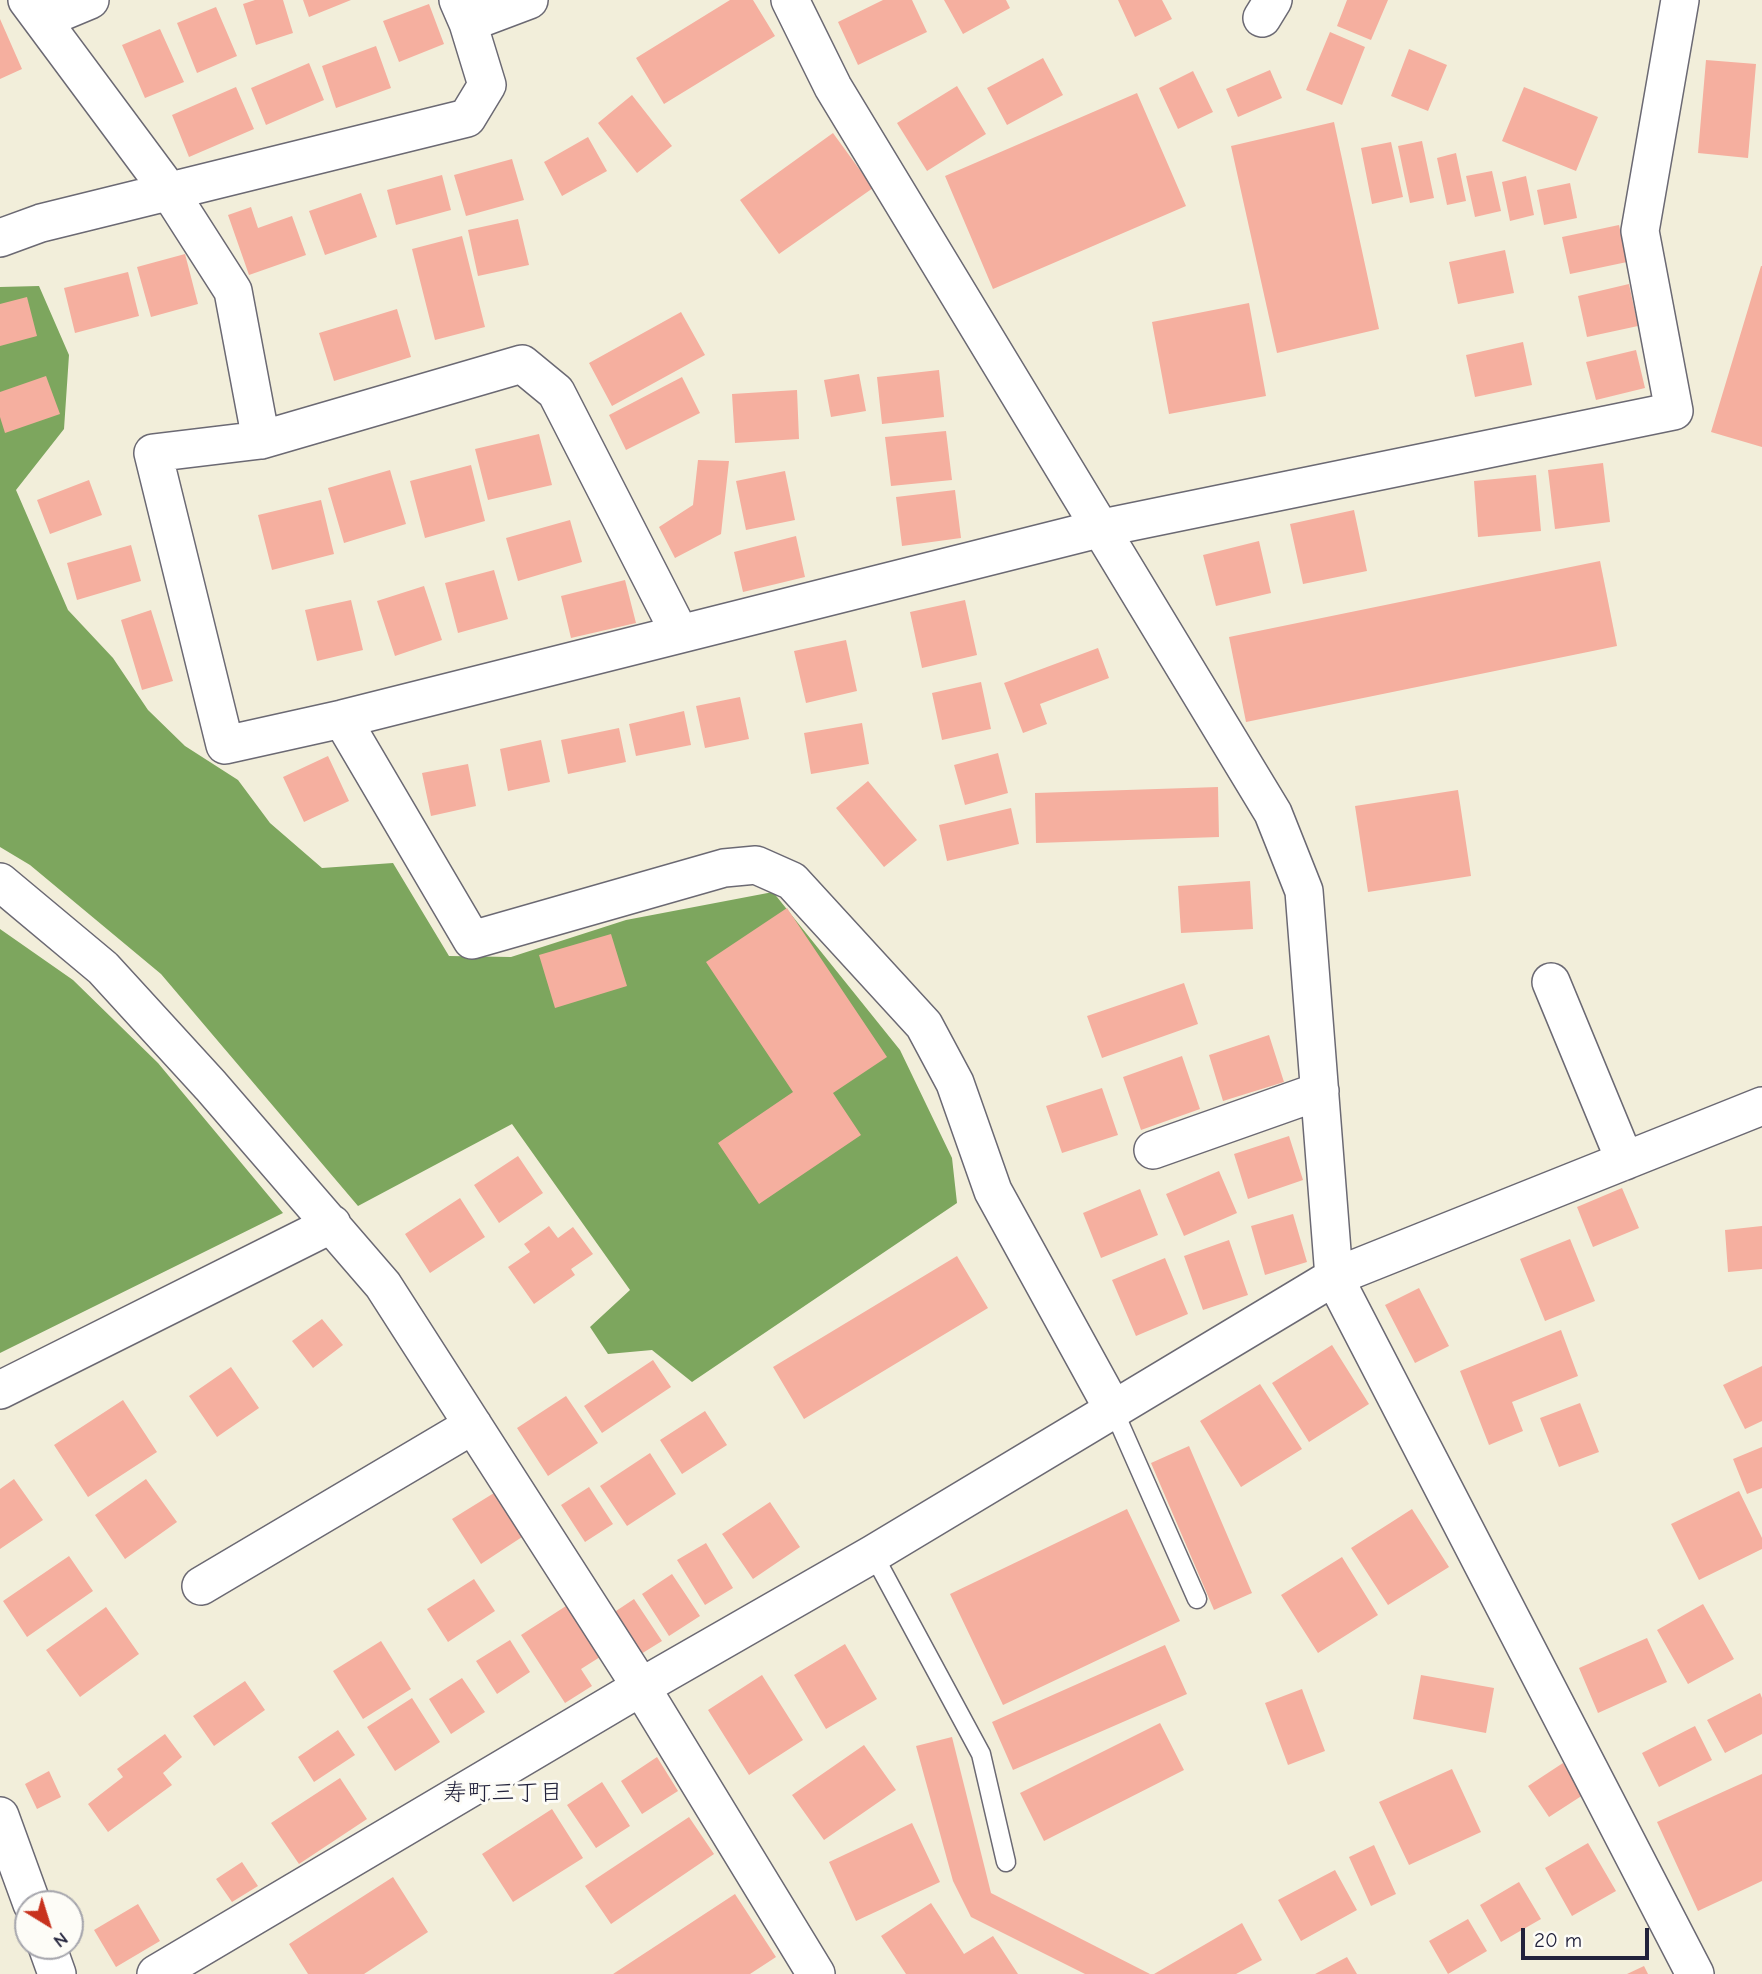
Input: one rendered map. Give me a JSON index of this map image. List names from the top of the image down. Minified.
{"districts":["寿町三丁目"],"scale_bar":"20 m","north":"bottom right"}
